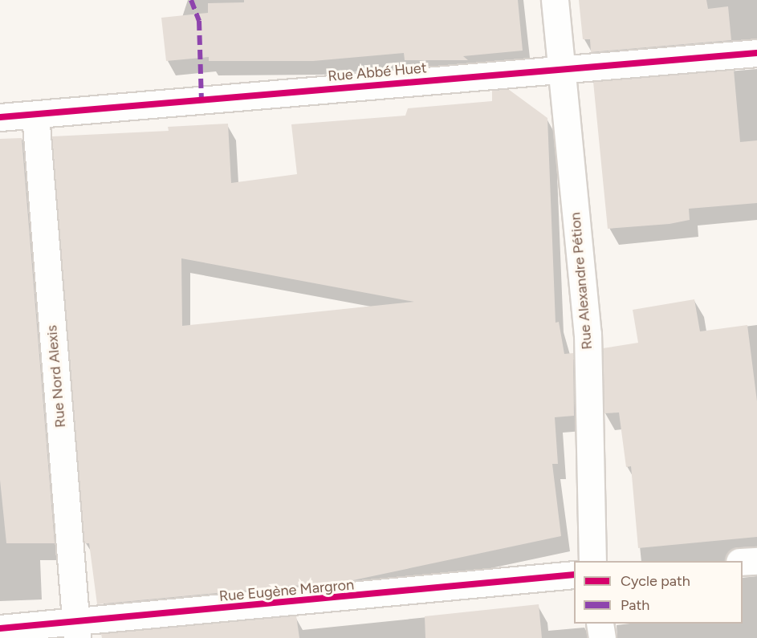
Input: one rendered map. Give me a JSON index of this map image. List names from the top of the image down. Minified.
{"streets":{"street":["Rue Abbé Huet","Rue Alexandre Pétion","Rue Nord Alexis","Rue Eugène Margron"]},"crossings":[["Rue Abbé Huet","Rue Alexandre Pétion"],["Rue Abbé Huet","Rue Nord Alexis"],["Rue Nord Alexis","Rue Eugène Margron"]],"legend":["Cycle path","Path"]}
